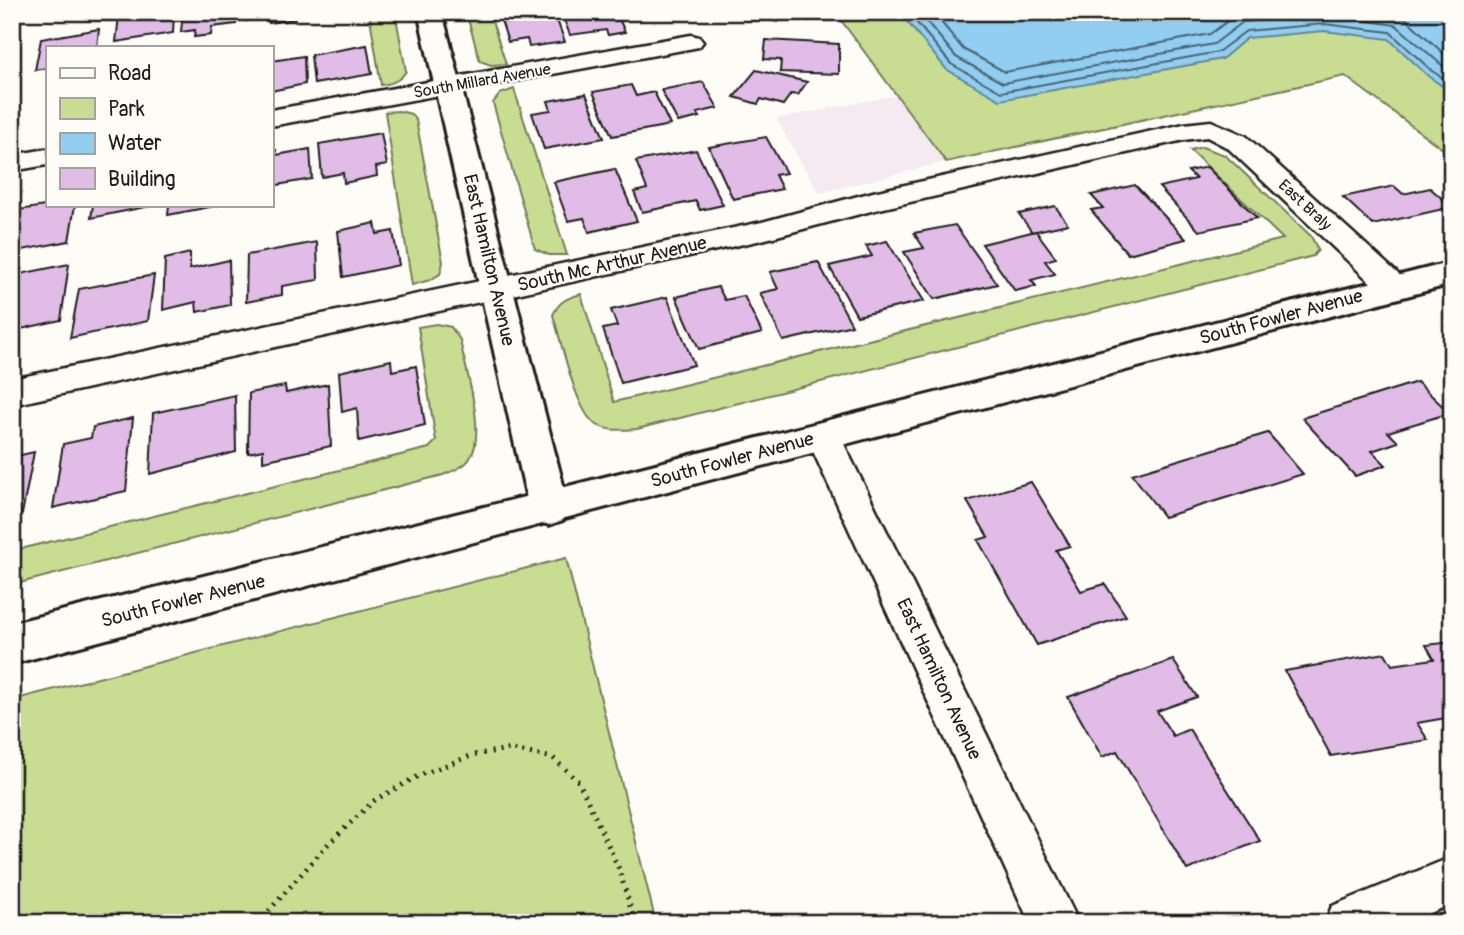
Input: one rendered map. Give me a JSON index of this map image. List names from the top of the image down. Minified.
{"streets":{"main road":["East Hamilton Avenue","South Fowler Avenue"],"street":["South Millard Avenue","East Braly","South Mc Arthur Avenue"]},"crossings":[["South Millard Avenue","East Hamilton Avenue"],["East Braly","South Mc Arthur Avenue"],["East Braly","South Fowler Avenue"],["East Hamilton Avenue","South Mc Arthur Avenue"],["East Hamilton Avenue","South Fowler Avenue"]],"legend":["Road","Park","Water","Building"]}
